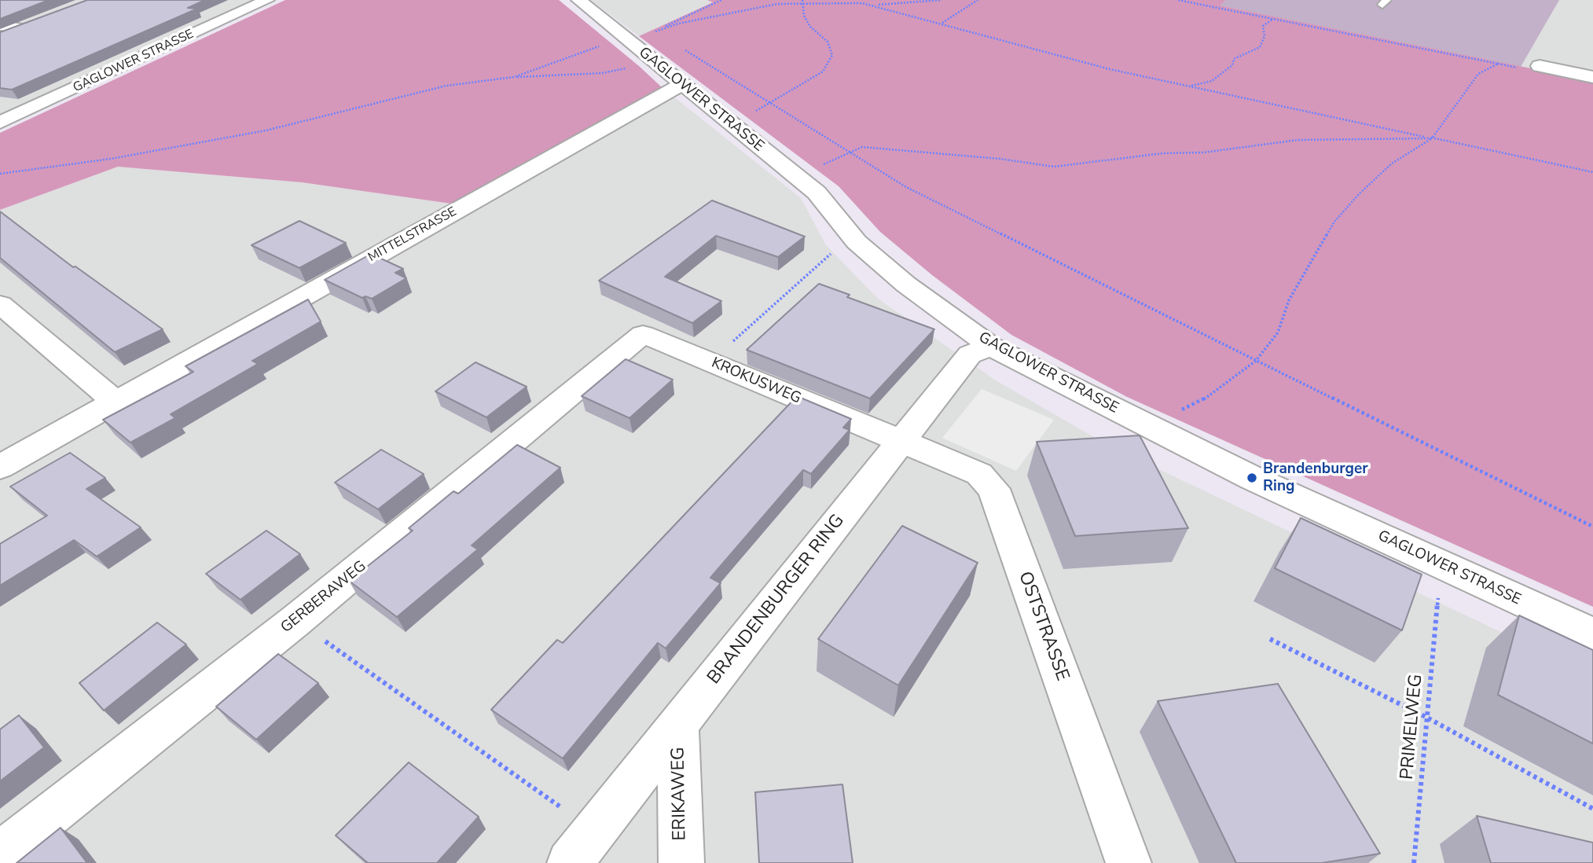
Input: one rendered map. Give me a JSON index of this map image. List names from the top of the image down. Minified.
{"streets":{"street":["GAGLOWER STRASSE","MITTELSTRASSE","KROKUSWEG","GERBERAWEG","BRANDENBURGER RING","OSTSTRASSE","ERIKAWEG"],"path":["PRIMELWEG"]},"crossings":[["GAGLOWER STRASSE","MITTELSTRASSE"],["GAGLOWER STRASSE","BRANDENBURGER RING"],["KROKUSWEG","GERBERAWEG"],["KROKUSWEG","BRANDENBURGER RING"],["KROKUSWEG","OSTSTRASSE"],["BRANDENBURGER RING","OSTSTRASSE"],["BRANDENBURGER RING","ERIKAWEG"]],"places":["Brandenburger Ring"]}
